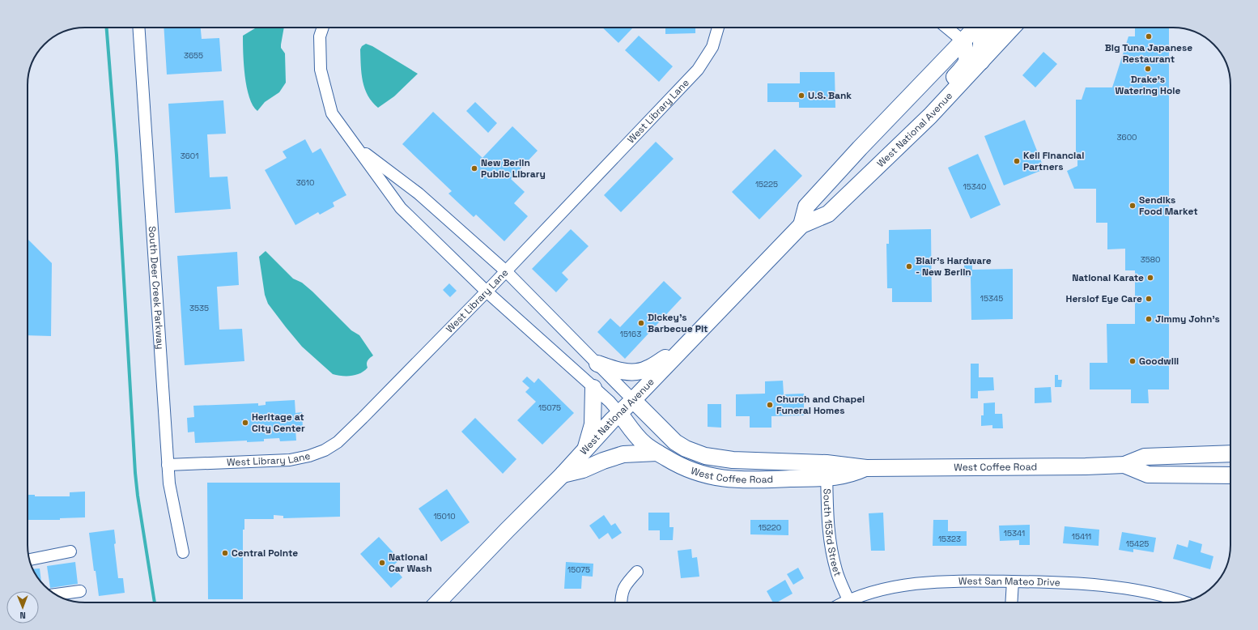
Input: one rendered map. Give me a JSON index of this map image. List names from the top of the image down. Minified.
{"streets":{"main road":["West National Avenue","West Coffee Road"],"street":["West Library Lane","South Deer Creek Parkway","South 153rd Street","West San Mateo Drive"]},"crossings":[["West Library Lane","South Deer Creek Parkway"],["West National Avenue","West Coffee Road"],["West Coffee Road","South 153rd Street"],["South 153rd Street","West San Mateo Drive"]],"places":["Big Tuna Japanese Restaurant","Drake's Watering Hole","U.S. Bank","Keil Financial Partners","New Berlin Public Library","Sendiks Food Market","Blair's Hardware - New Berlin","National Karate","Herslof Eye Care","Jimmy John's","Dickey's Barbecue Pit","Goodwill","Church and Chapel Funeral Homes","Heritage at City Center","Central Pointe","National Car Wash"],"house_numbers":["3655","3600","3601","3610","15225","15340","3580","15345","3535","15163","15075","15010","15220","15341","15411","15323","15425","15075"],"north":"bottom"}
